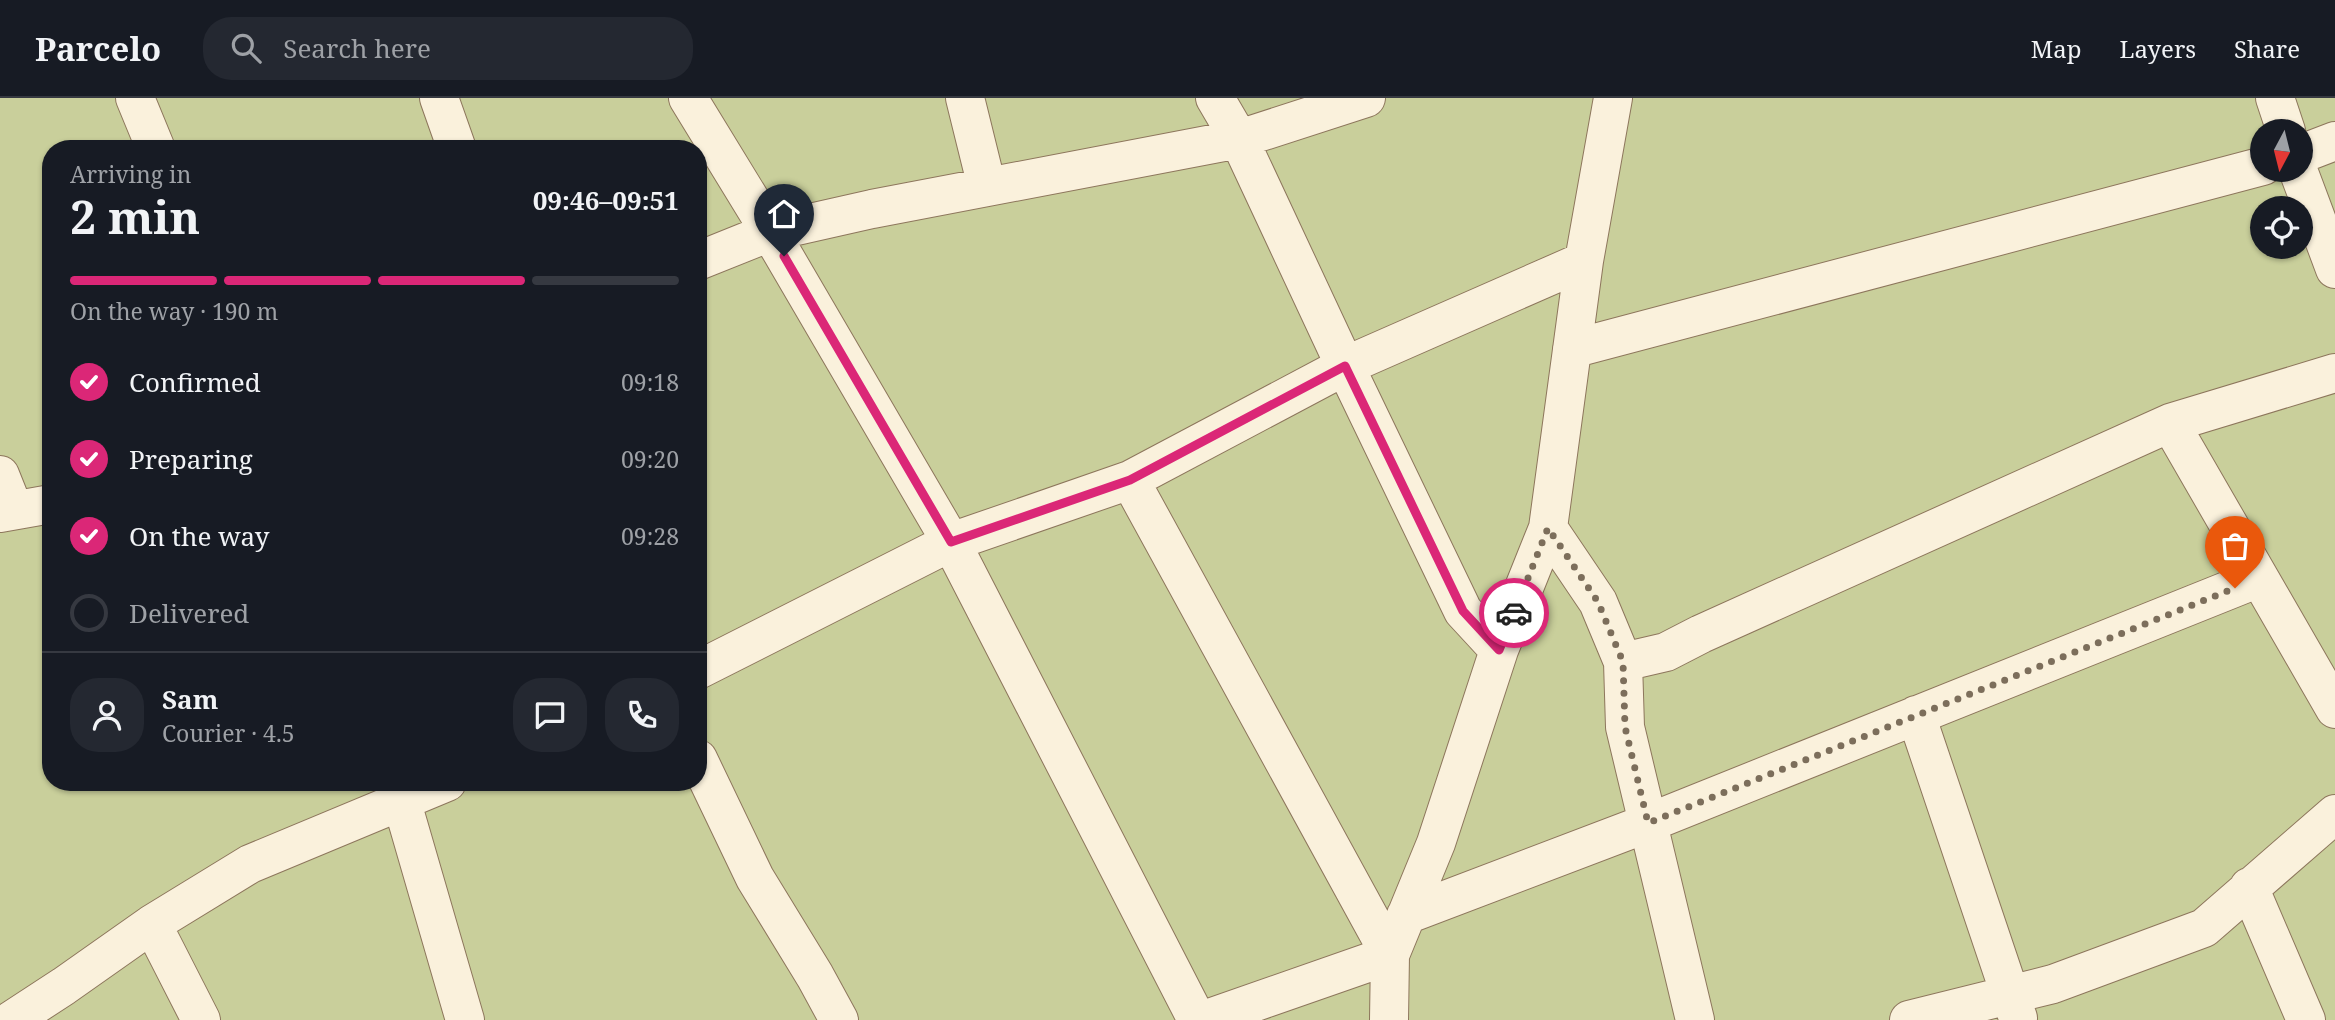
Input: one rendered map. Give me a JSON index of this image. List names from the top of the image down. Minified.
{"north":"bottom","page":{"header":"Parcelo","search":"Search here","nav":["Map","Layers","Share"],"heading":["2 min","Arriving in","09:46–09:51"],"panel":["Sam","Courier · 4.5"],"bar":"On the way · 190 m","list":[["Confirmed","09:18"],["Preparing","09:20"],["On the way","09:28"],"Delivered"]}}
